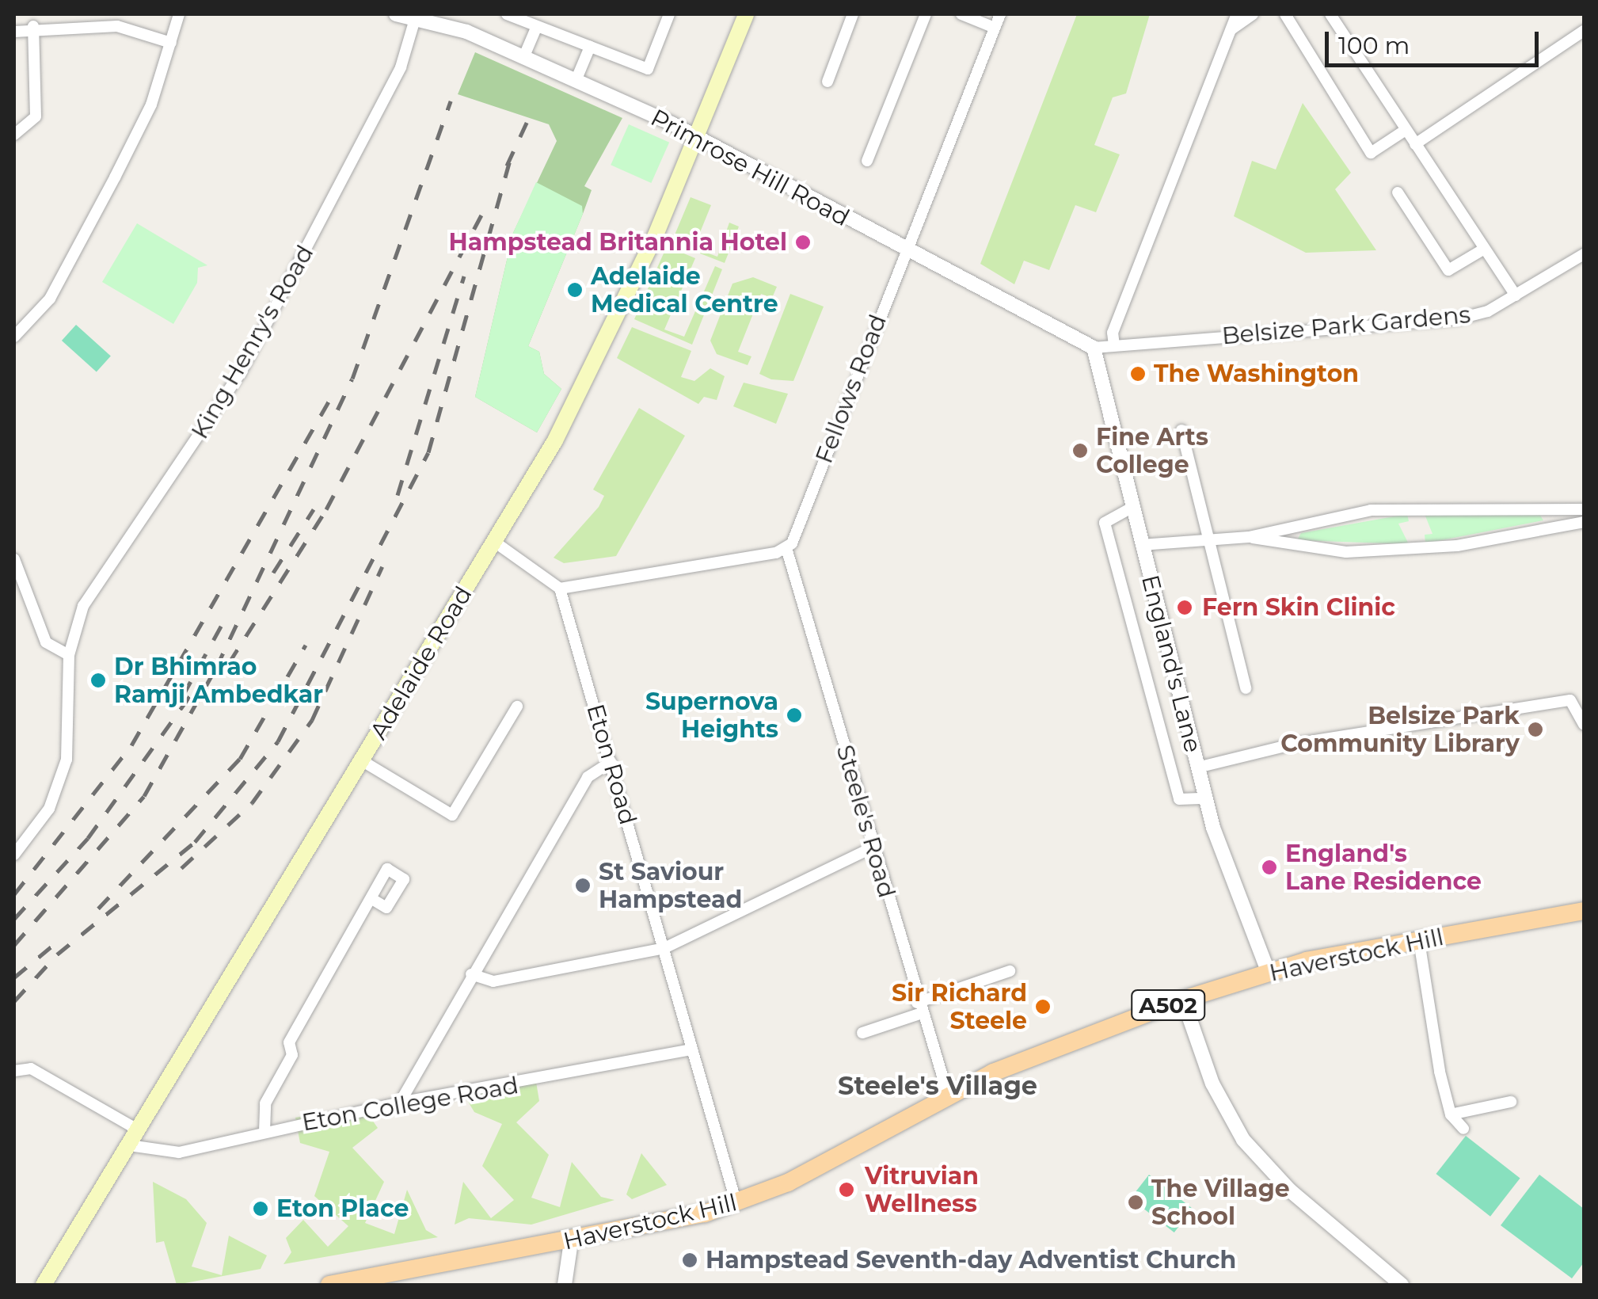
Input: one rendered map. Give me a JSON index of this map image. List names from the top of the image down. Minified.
{"streets":{"main road":["Adelaide Road","Haverstock Hill","A502"],"street":["Primrose Hill Road","Belsize Park Gardens","King Henry's Road","Fellows Road","England's Lane","Eton Road","Steele's Road","Eton College Road"]},"crossings":[["Primrose Hill Road","Belsize Park Gardens"],["Primrose Hill Road","King Henry's Road"],["Primrose Hill Road","Fellows Road"],["Primrose Hill Road","Adelaide Road"],["Primrose Hill Road","England's Lane"],["Belsize Park Gardens","England's Lane"],["Fellows Road","Steele's Road"],["Adelaide Road","Eton College Road"],["England's Lane","Haverstock Hill"],["Eton Road","Haverstock Hill"],["Eton Road","Eton College Road"],["Steele's Road","Haverstock Hill"]],"districts":["Steele's Village"],"places":["Hampstead Britannia Hotel","Adelaide Medical Centre","The Washington","Fine Arts College","Fern Skin Clinic","Dr Bhimrao Ramji Ambedkar","Supernova Heights","Belsize Park Community Library","England's Lane Residence","St Saviour Hampstead","Sir Richard Steele","Vitruvian Wellness","The Village School","Eton Place","Hampstead Seventh-day Adventist Church"],"scale_bar":"100 m"}
